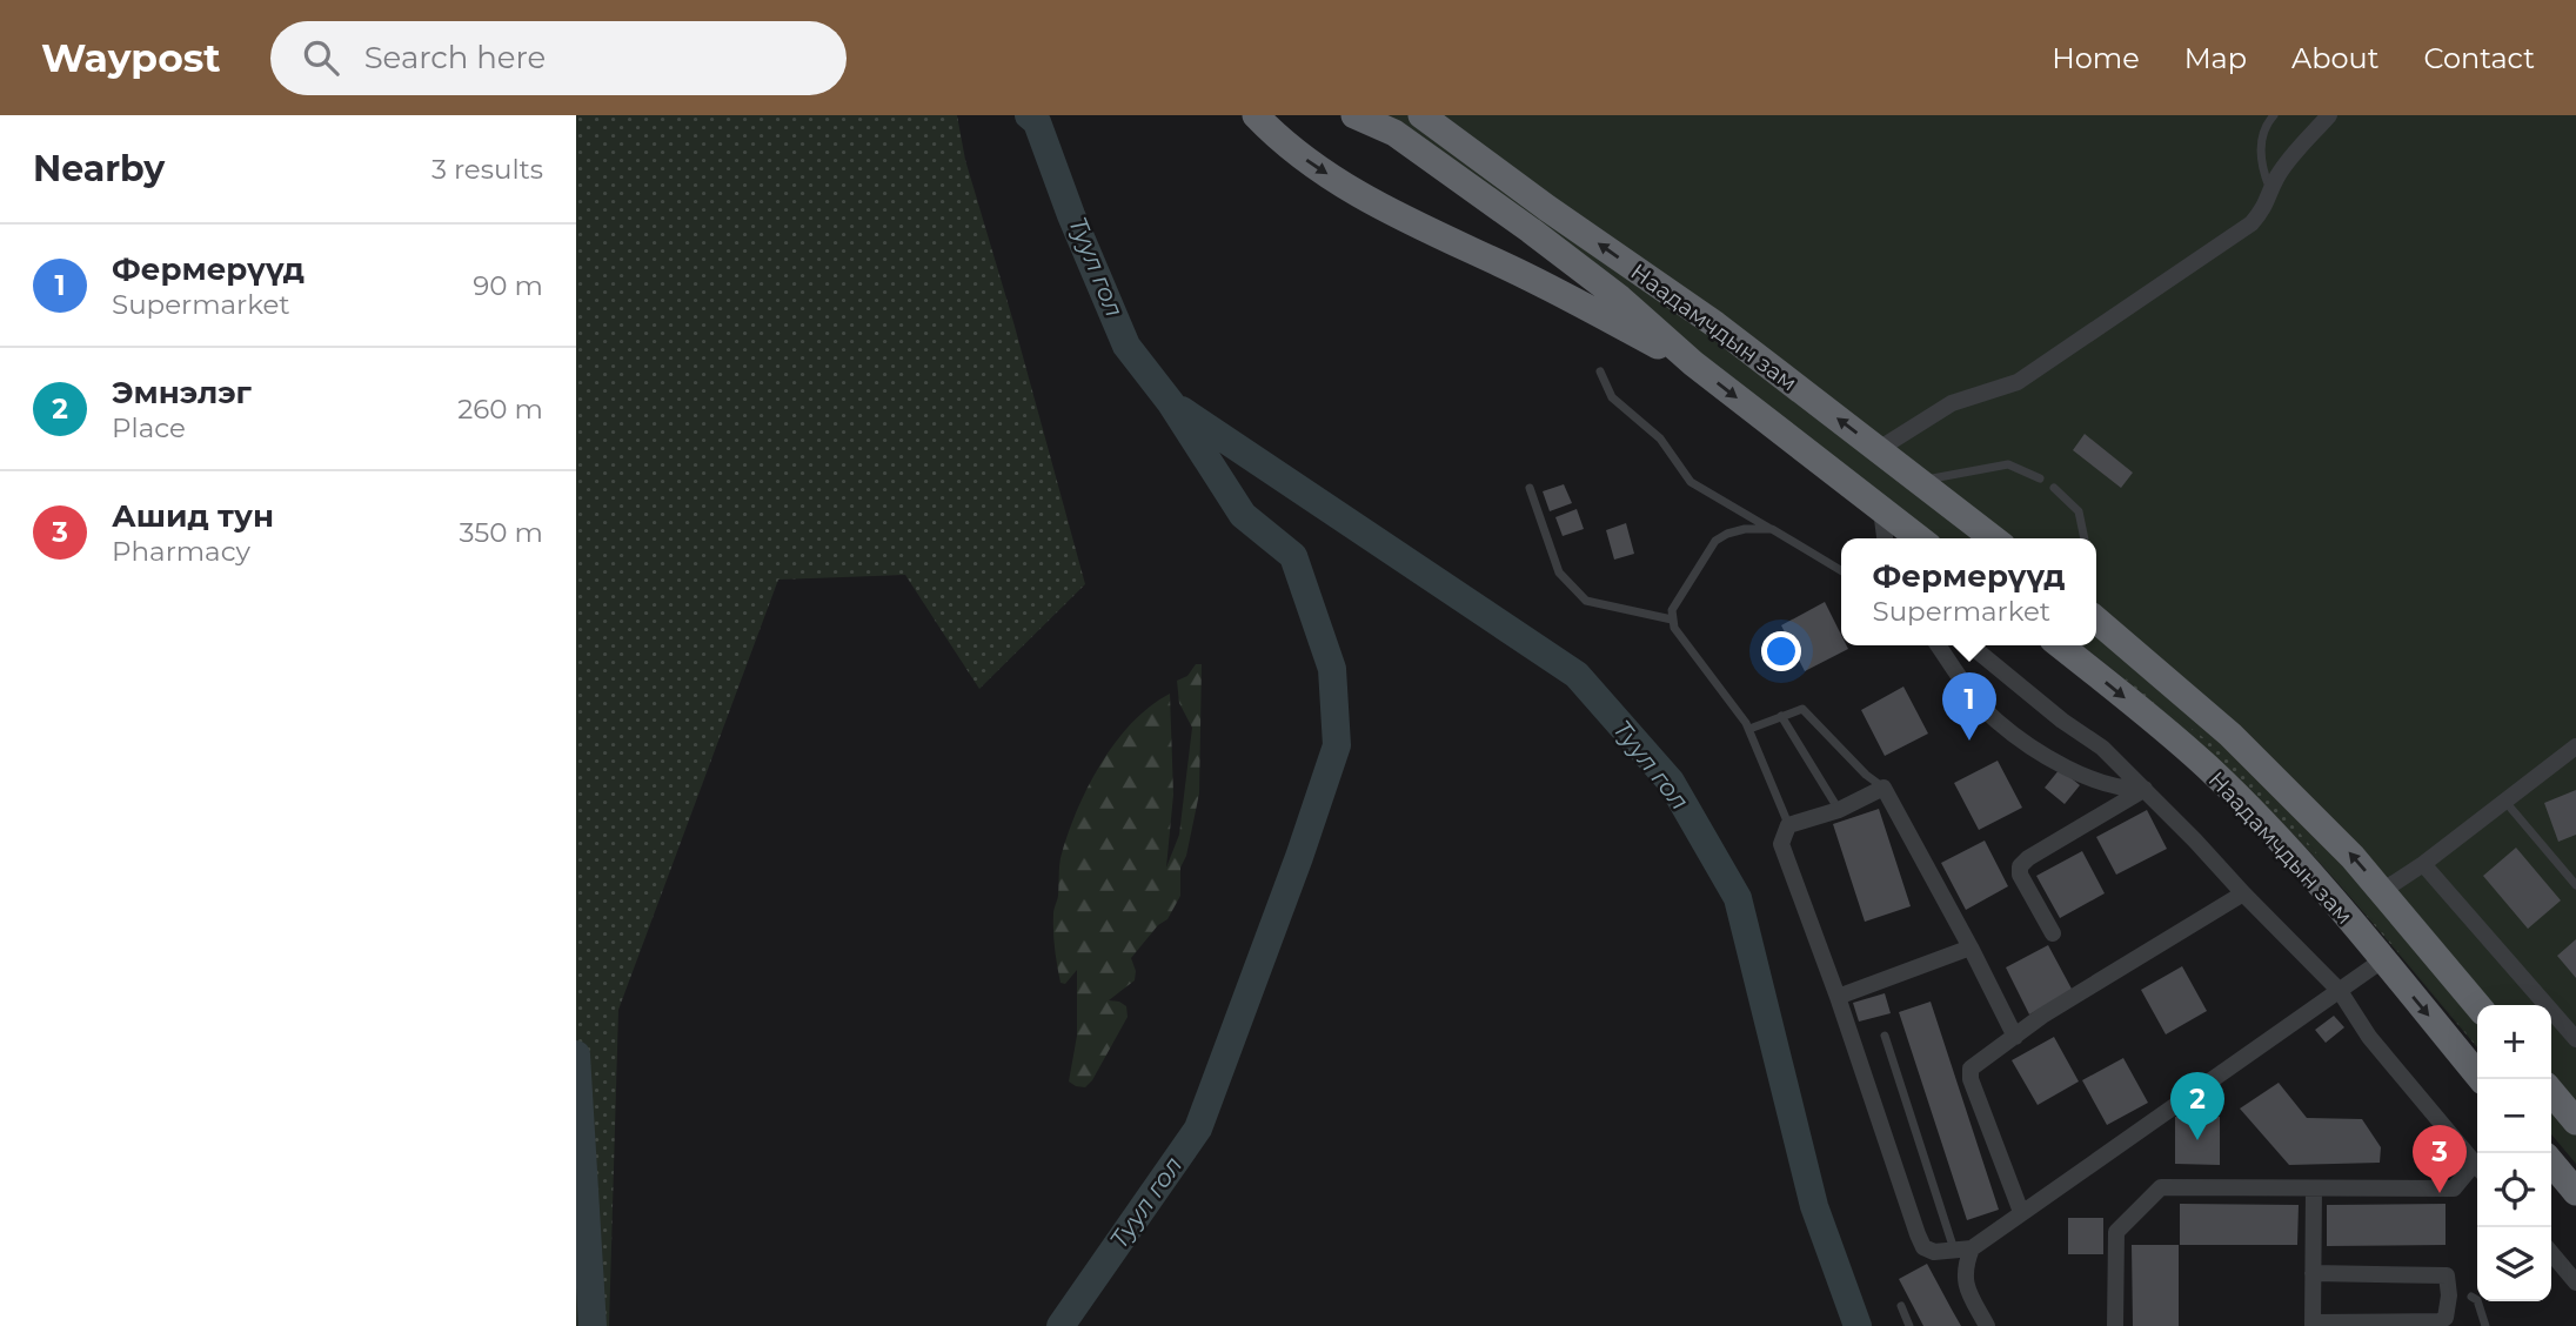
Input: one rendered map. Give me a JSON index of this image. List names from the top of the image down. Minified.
{"streets":{"highway":["Наадамчдын зам"]},"water":["Туул гол"],"page":{"header":"Waypost","search":"Search here","nav":["Home","Map","About","Contact"],"heading":["Nearby","3 results"],"list":[{"mark":"1","name":"Фермерүүд","note":"Supermarket","value":"90 m"},{"mark":"2","name":"Эмнэлэг","note":"Place","value":"260 m"},{"mark":"3","name":"Ашид тун","note":"Pharmacy","value":"350 m"}],"popup":["Фермерүүд","Supermarket"],"pins":["1","2","3"],"map_buttons":["+","−"]}}
